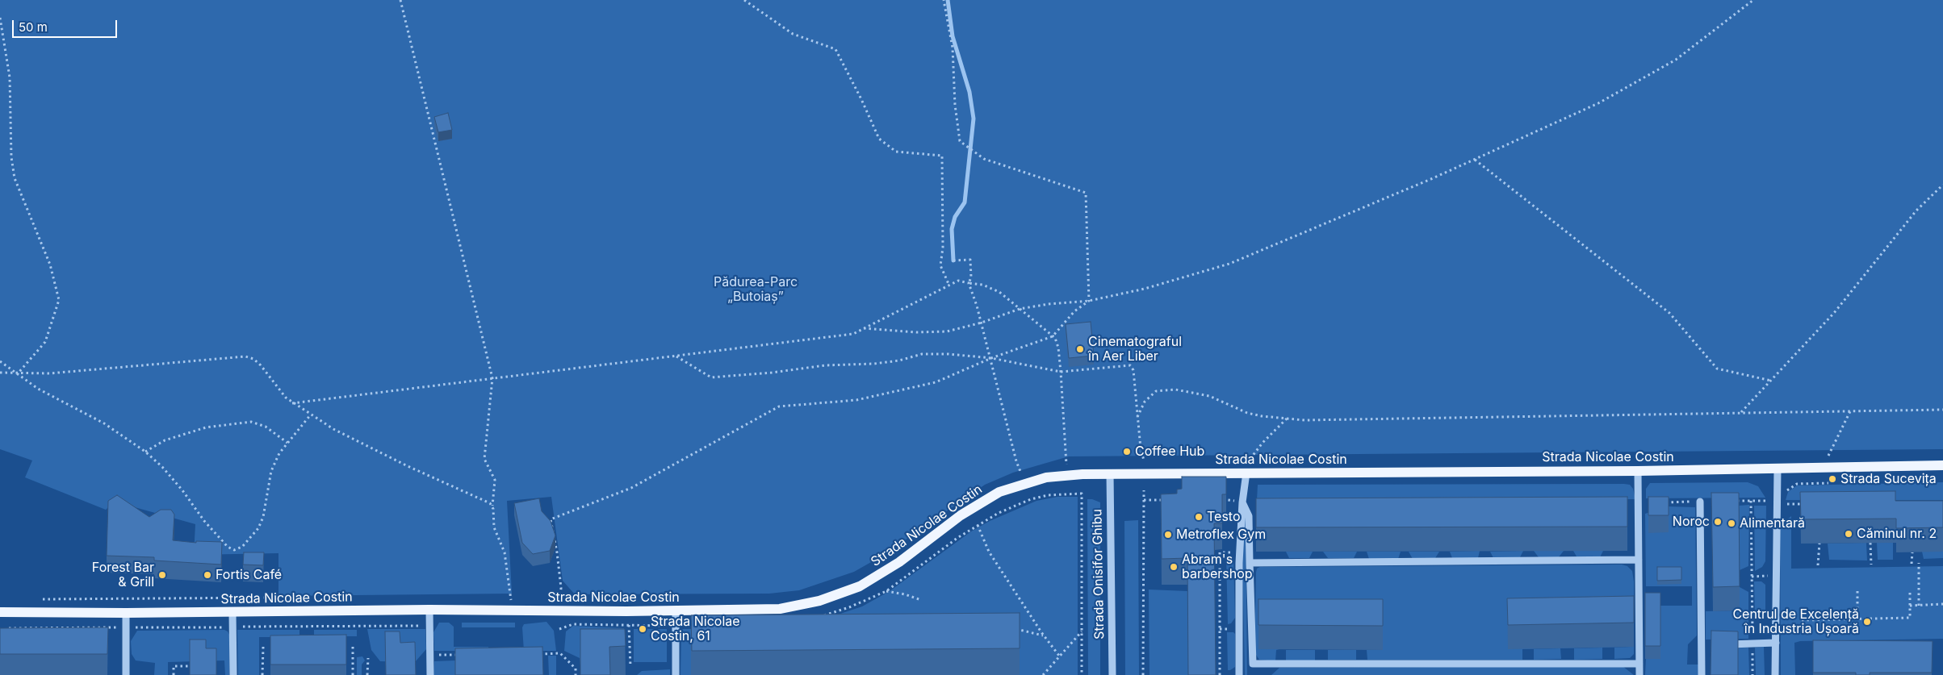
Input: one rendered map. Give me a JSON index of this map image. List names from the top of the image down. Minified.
{"streets":{"main road":["Strada Nicolae Costin"],"street":["Strada Onisifor Ghibu"]},"crossings":[["Strada Nicolae Costin","Strada Onisifor Ghibu"]],"parks":["Pădurea-Parc „Butoiaș”"],"places":["Cinematograful în Aer Liber","Coffee Hub","Strada Sucevița","Testo","Noroc","Alimentară","Căminul nr. 2","Metroflex Gym","Abram's barbershop","Forest Bar & Grill","Fortis Café","Centrul de Excelență în Industria Ușoară","Strada Nicolae Costin, 61"],"scale_bar":"50 m"}
